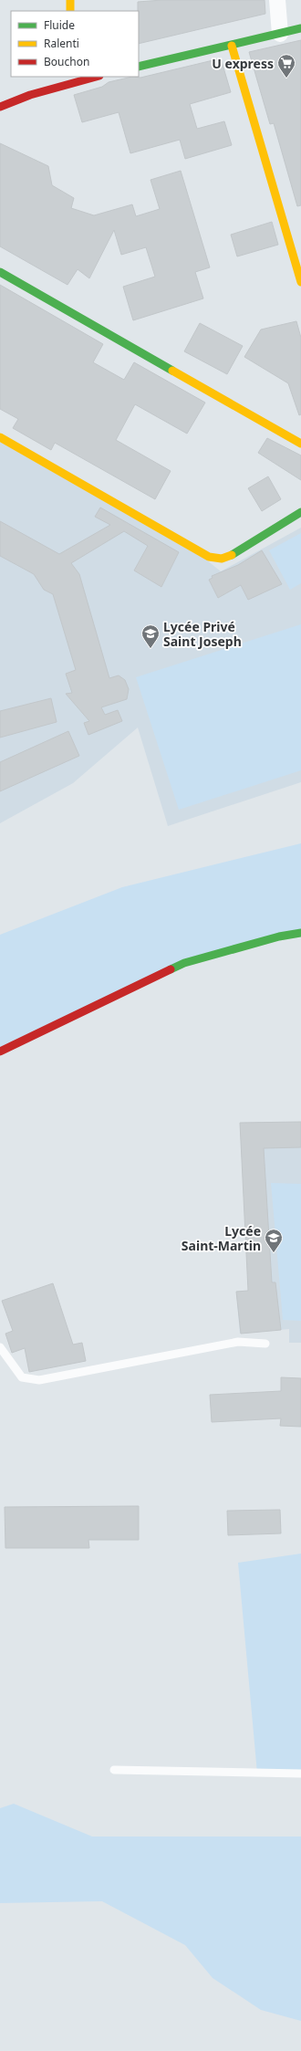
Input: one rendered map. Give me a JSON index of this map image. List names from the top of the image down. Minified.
{"places":{"supermarket":["U express"],"school or university":["Lycée Privé Saint Joseph","Lycée Saint-Martin"]},"legend":["Fluide","Ralenti","Bouchon"]}
